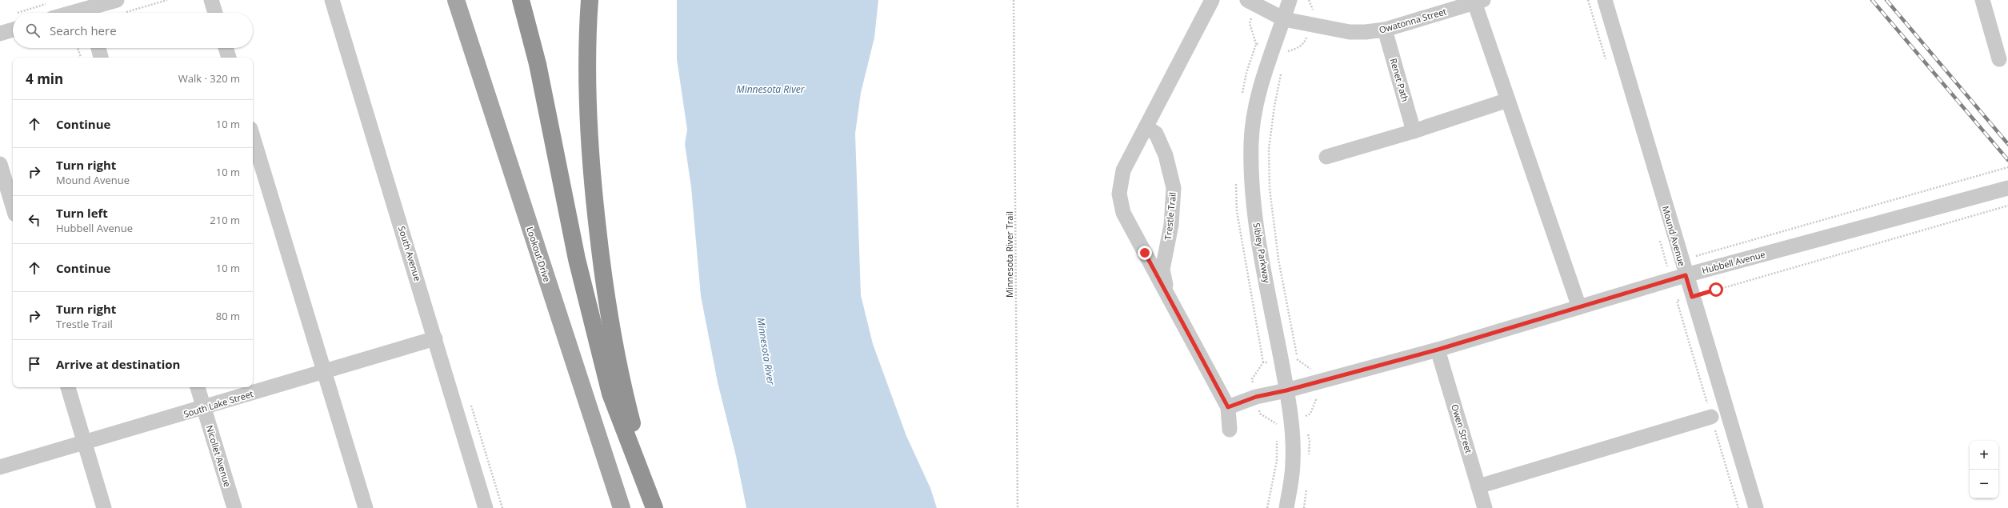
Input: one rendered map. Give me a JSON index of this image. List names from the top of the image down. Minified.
{"streets":{"main road":["Lookout Drive"],"street":["Owatonna Street","Renet Path","Trestle Trail","Mound Avenue","Sibley Parkway","South Avenue","Hubbell Avenue","South Lake Street","Owen Street","Nicollet Avenue"],"path":["Minnesota River Trail"]},"crossings":[["Owatonna Street","Renet Path"],["Owatonna Street","Sibley Parkway"],["Trestle Trail","Hubbell Avenue"],["Mound Avenue","Hubbell Avenue"],["Sibley Parkway","Hubbell Avenue"],["South Avenue","South Lake Street"],["Hubbell Avenue","Owen Street"],["South Lake Street","Nicollet Avenue"]],"water":["Minnesota River"],"page":{"search":"Search here","heading":["4 min","Walk · 320 m"],"list":[["Continue","10 m"],["Turn right","Mound Avenue","10 m"],["Turn left","Hubbell Avenue","210 m"],["Continue","10 m"],["Turn right","Trestle Trail","80 m"],"Arrive at destination"],"map_buttons":["+","−"]}}
